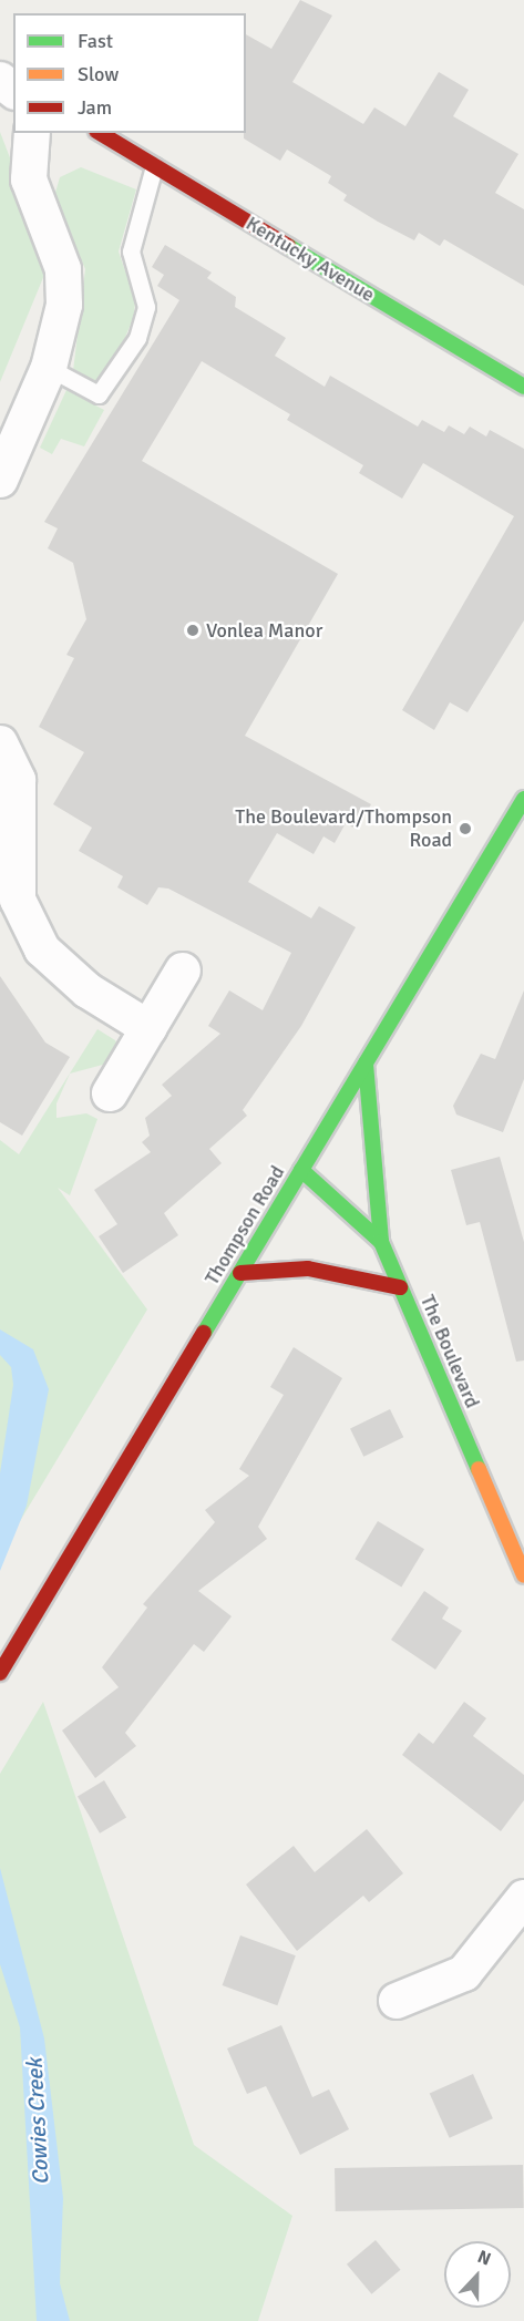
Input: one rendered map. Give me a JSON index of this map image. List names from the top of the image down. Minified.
{"streets":{"main road":["Kentucky Avenue","Thompson Road","The Boulevard"]},"crossings":[["Thompson Road","The Boulevard"]],"water":["Cowies Creek"],"places":["Vonlea Manor","The Boulevard/Thompson Road"],"legend":["Fast","Slow","Jam"],"north":"top"}
